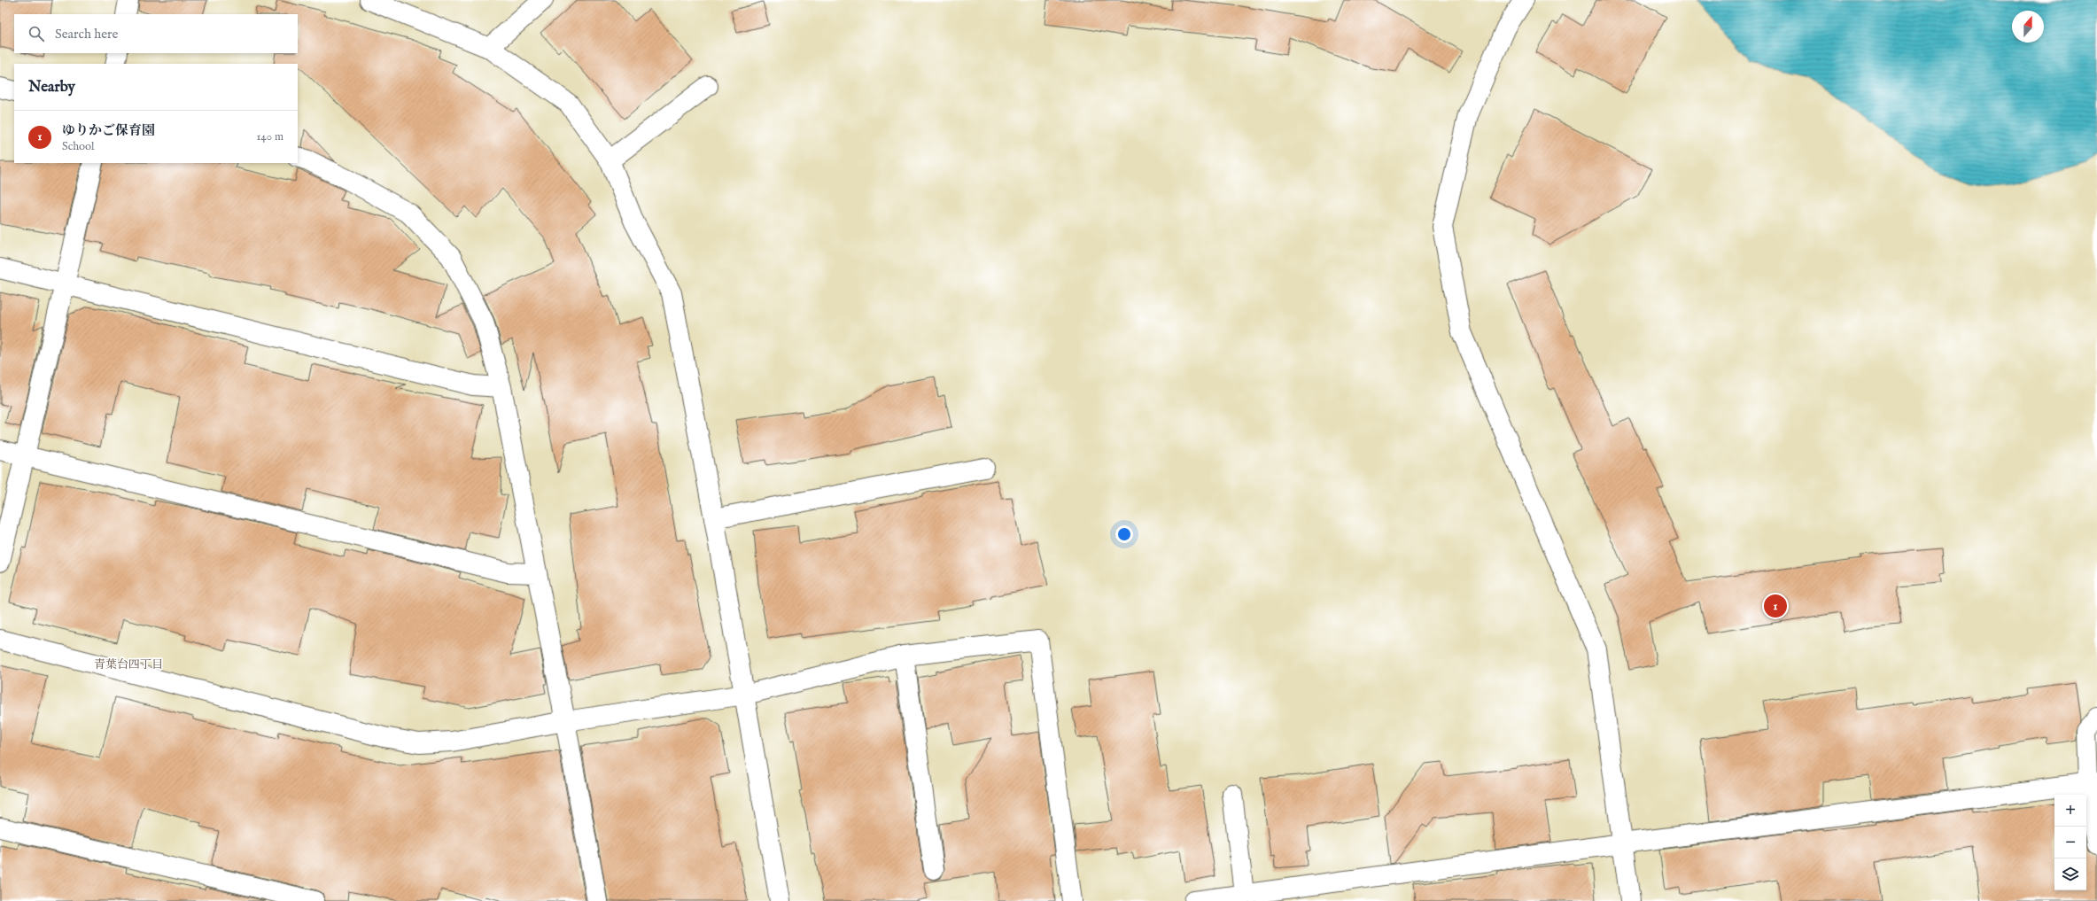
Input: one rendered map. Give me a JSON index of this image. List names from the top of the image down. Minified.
{"districts":["青葉台四丁目"],"north":"top","page":{"search":"Search here","heading":"Nearby","list":[{"mark":"1","name":"ゆりかご保育園","note":"School","value":"140 m"}],"pins":"1","map_buttons":["+","−"]}}
